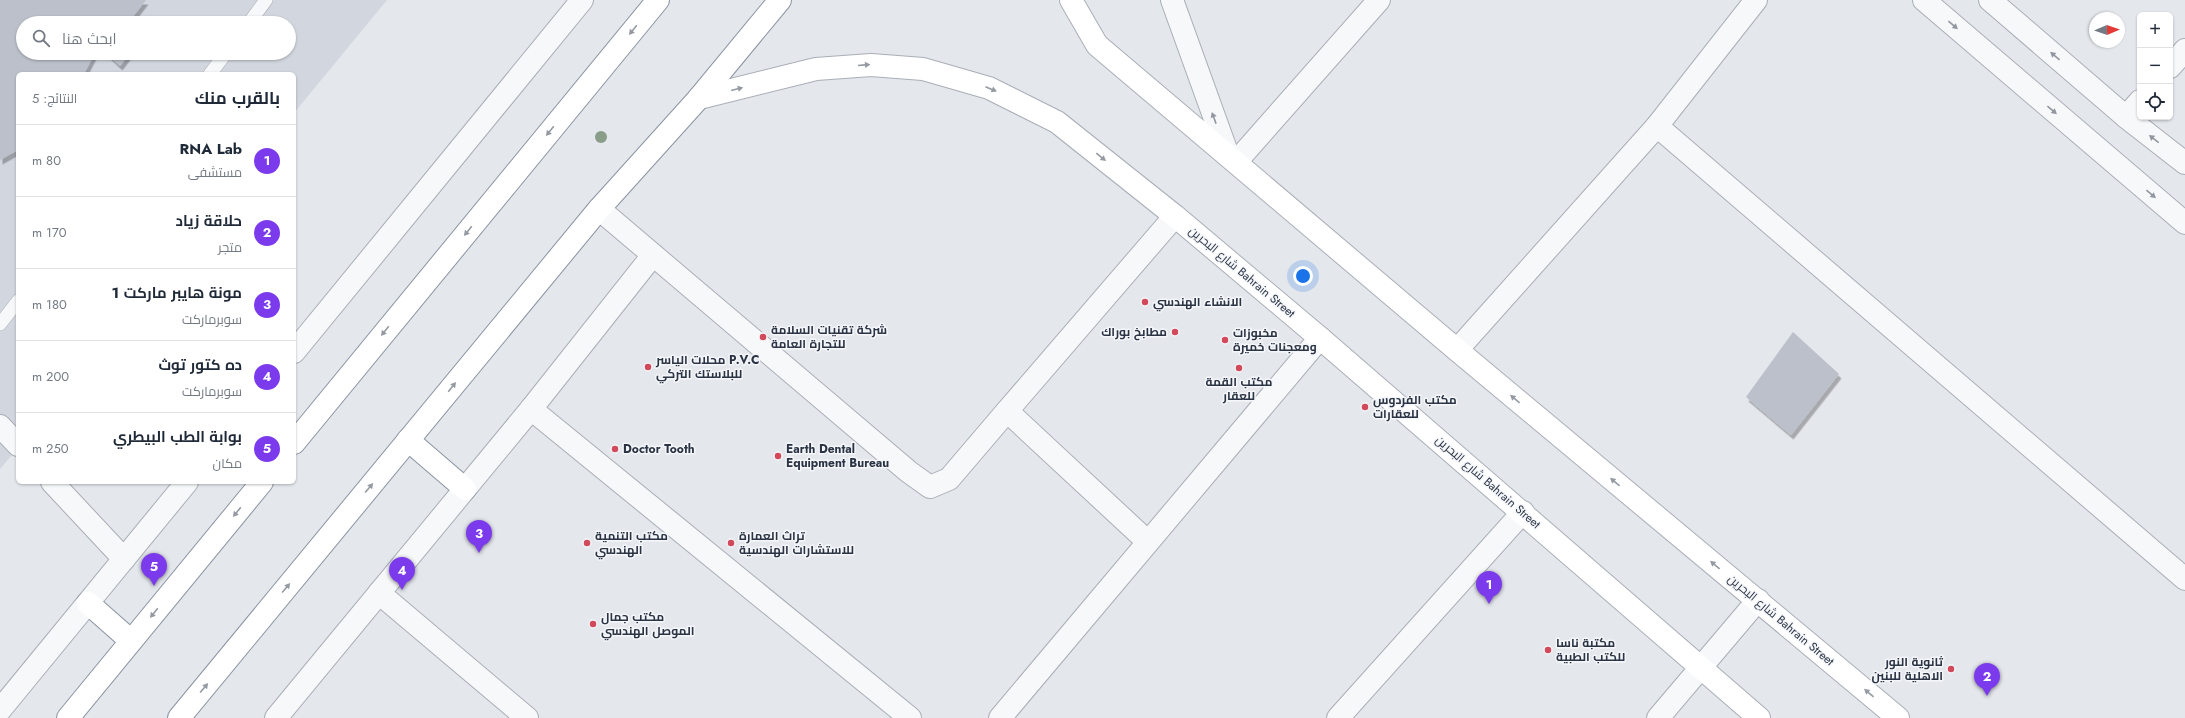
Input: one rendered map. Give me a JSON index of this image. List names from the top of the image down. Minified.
{"streets":{"main road":["شارع البحرين Bahrain Street"]},"places":["الانشاء الهندسي","مطابخ بوراك","شركة تقنيات السلامة للتجارة العامة","مخبوزات ومعجنات خميرة","محلات الياسر P.V.C للبلاستك التركي","مكتب القمة للعقار","مكتب الفردوس للعقارات","Doctor Tooth","Earth Dental Equipment Bureau","مكتب التنمية الهندسي","تراث العمارة للاستشارات الهندسية","مكتب جمال الموصل الهندسي","مكتبة ناسا للكتب الطبية","ثانوية النور الاهلية للبنين"],"north":"right","page":{"map_buttons":["+","−"],"search":"ابحث هنا","heading":["بالقرب منك","النتائج: 5"],"list":[{"mark":"1","name":"RNA Lab","note":"مستشفى","value":"80 m"},{"mark":"2","name":"حلاقة زياد","note":"متجر","value":"170 m"},{"mark":"3","name":"مونة هايبر ماركت 1","note":"سوبرماركت","value":"180 m"},{"mark":"4","name":"ده كتور توث","note":"سوبرماركت","value":"200 m"},{"mark":"5","name":"بوابة الطب البيطري","note":"مكان","value":"250 m"}],"pins":["3","5","4","1","2"]}}
